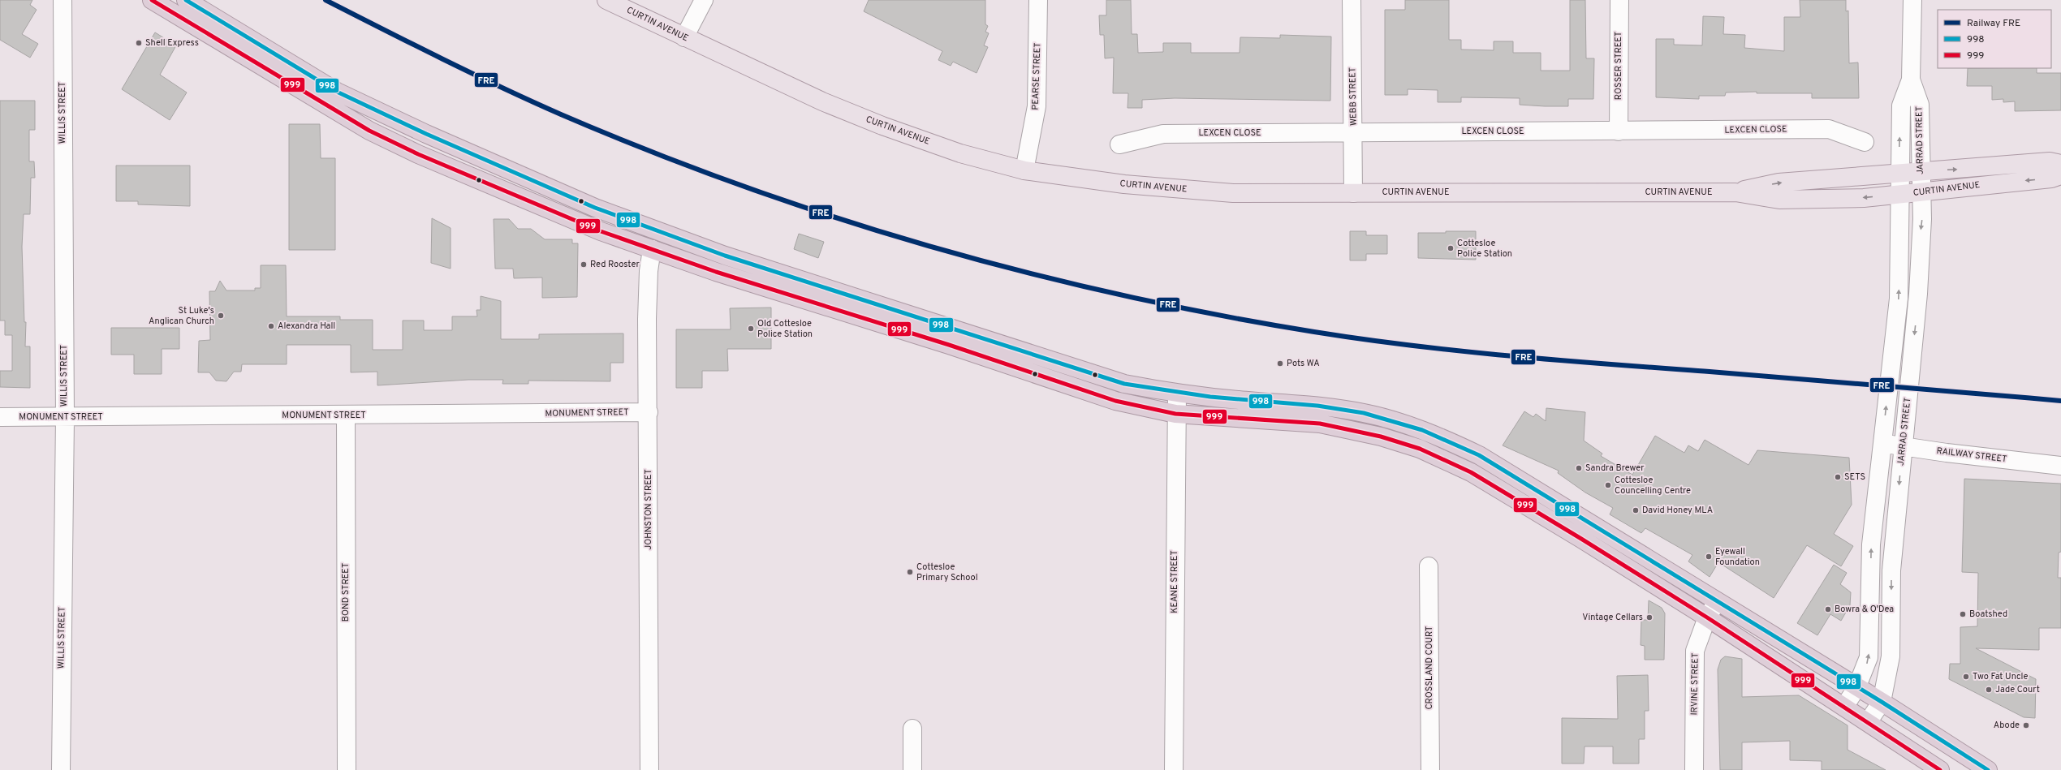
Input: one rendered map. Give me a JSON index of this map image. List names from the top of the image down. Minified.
{"streets":{"main road":["CURTIN AVENUE"],"street":["ROSSER STREET","PEARSE STREET","WEBB STREET","WILLIS STREET","LEXCEN CLOSE","JARRAD STREET","MONUMENT STREET","RAILWAY STREET","JOHNSTON STREET","KEANE STREET","BOND STREET","CROSSLAND COURT","IRVINE STREET"]},"crossings":[["CURTIN AVENUE","PEARSE STREET"],["CURTIN AVENUE","WEBB STREET"],["CURTIN AVENUE","JARRAD STREET"],["ROSSER STREET","LEXCEN CLOSE"],["WEBB STREET","LEXCEN CLOSE"],["WILLIS STREET","MONUMENT STREET"],["JARRAD STREET","RAILWAY STREET"],["MONUMENT STREET","JOHNSTON STREET"],["MONUMENT STREET","BOND STREET"]],"places":["Shell Express","Cottesloe Police Station","Red Rooster","St Luke's Anglican Church","Alexandra Hall","Old Cottesloe Police Station","Pots WA","Sandra Brewer","SETS","Cottesloe Councelling Centre","David Honey MLA","Eyewall Foundation","Cottesloe Primary School","Bowra & O'Dea","Boatshed","Vintage Cellars","Two Fat Uncle","Jade Court","Abode"],"lines":["rail line FRE","transit line 998","transit line 999"],"legend":["Railway FRE","998","999"]}
